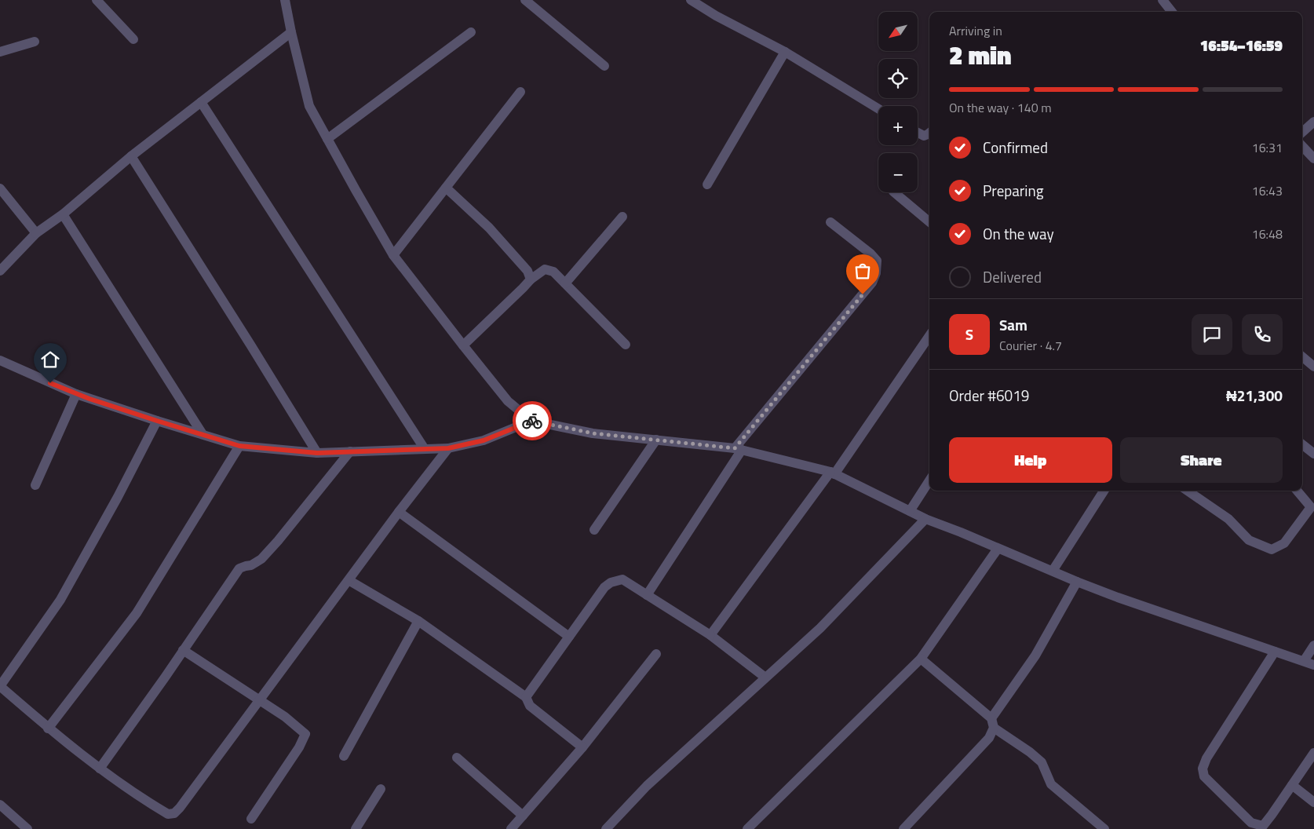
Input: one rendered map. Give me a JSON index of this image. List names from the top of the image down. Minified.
{"north":"bottom left","page":{"map_buttons":["+","−"],"heading":["2 min","Arriving in","16:54–16:59"],"panel":["Sam","Courier · 4.7","Order #6019","₦21,300"],"bar":"On the way · 140 m","list":[["Confirmed","16:31"],["Preparing","16:43"],["On the way","16:48"],"Delivered"],"round":"S","buttons":["Help","Share"]}}
